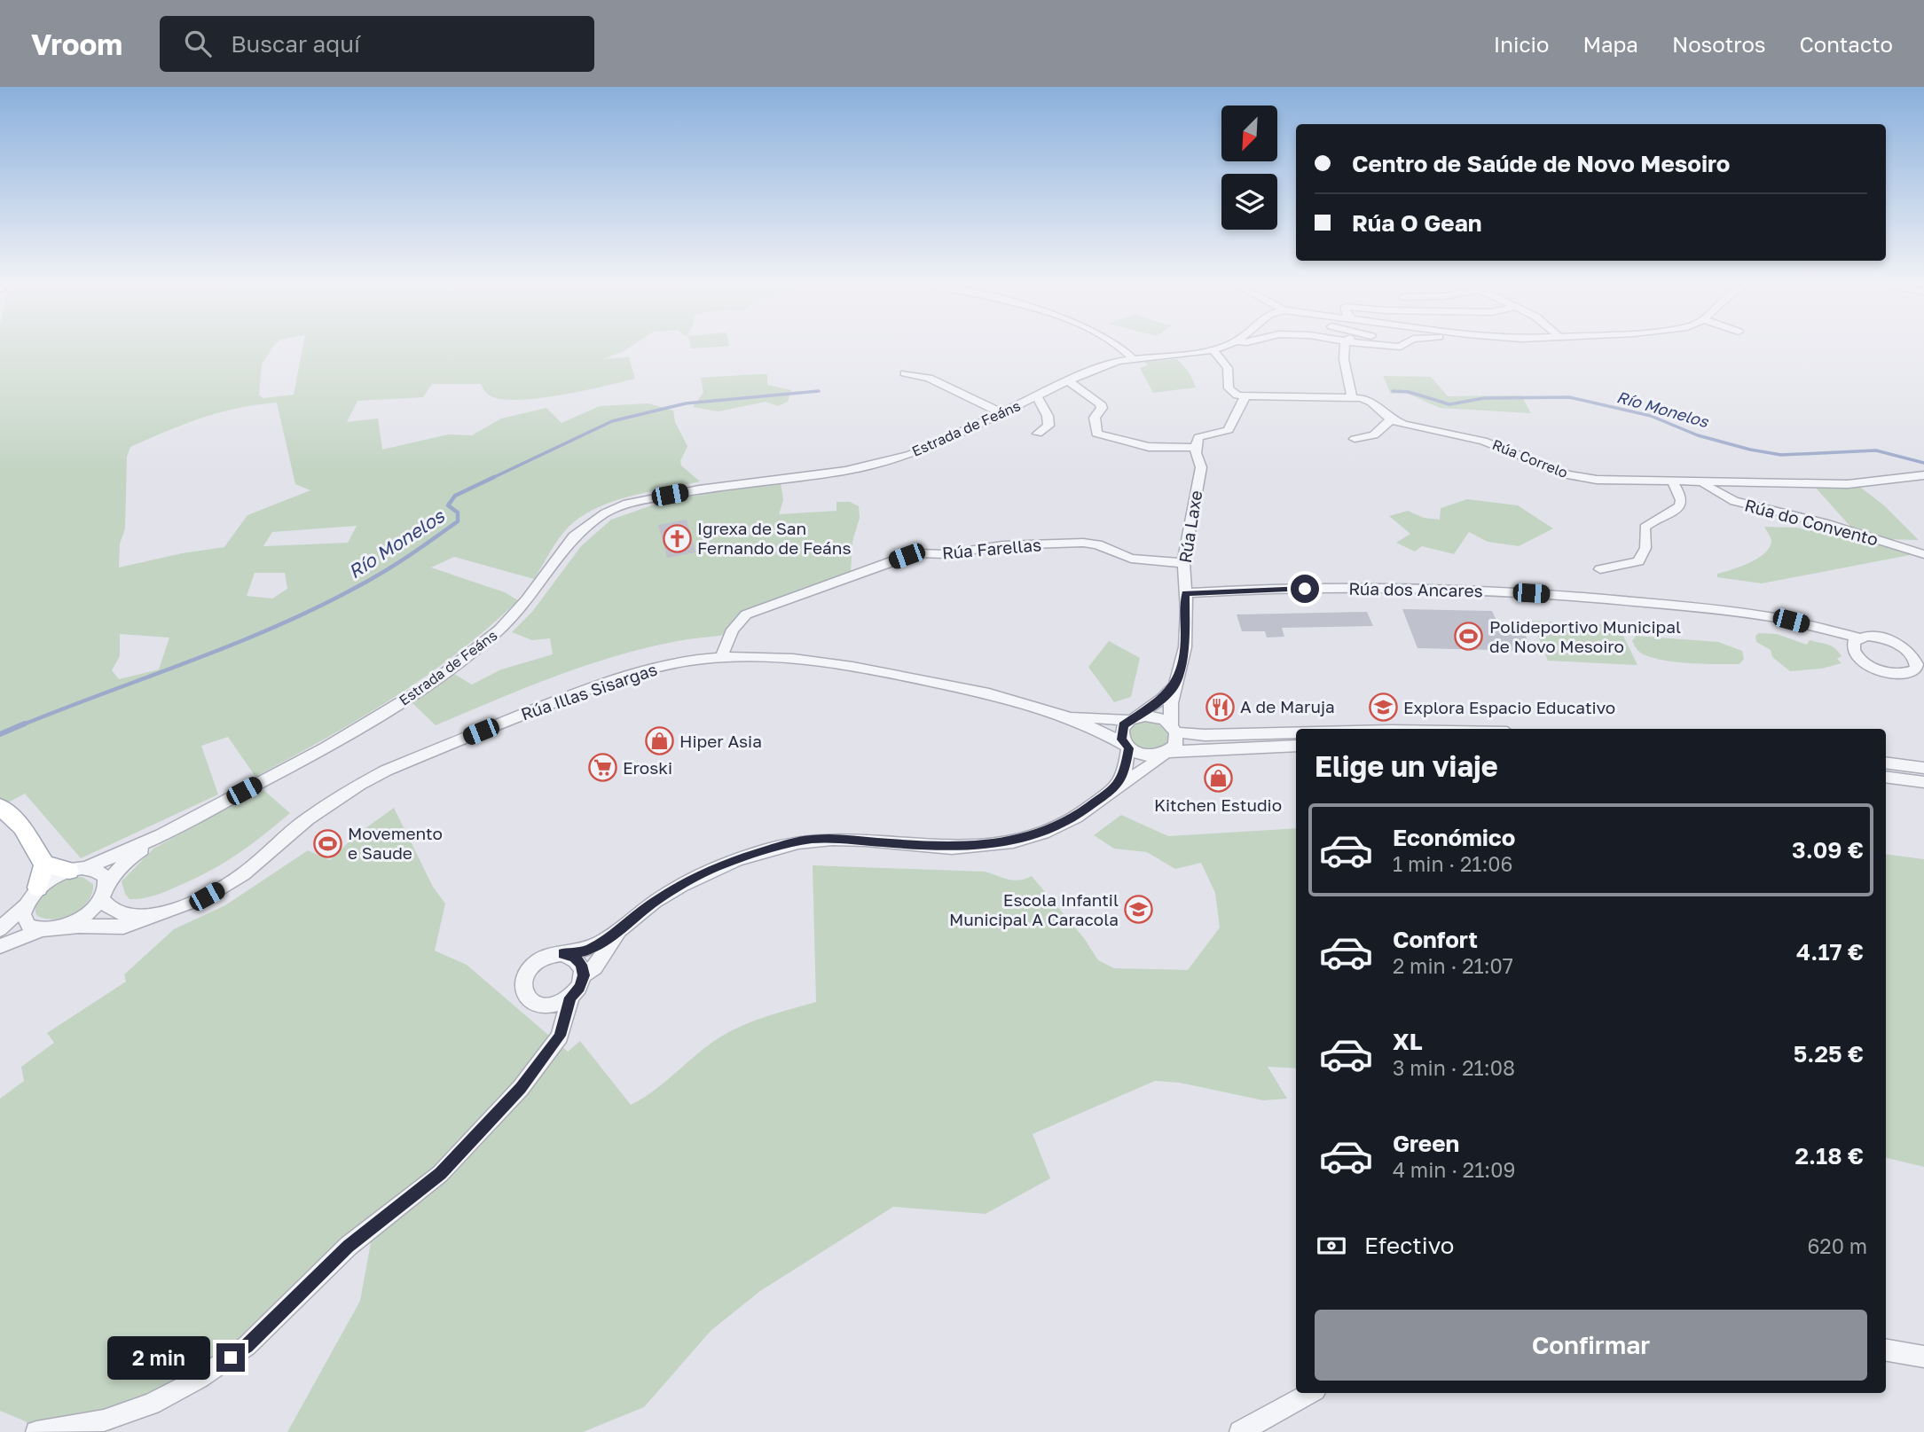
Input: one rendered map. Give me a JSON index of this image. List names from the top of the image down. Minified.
{"streets":{"street":["Estrada de Feáns","Rúa Correlo","Rúa do Convento","Rúa Laxe","Rúa Farellas","Rúa dos Ancares","Rúa Illas Sisargas"]},"crossings":[["Estrada de Feáns","Rúa Illas Sisargas"],["Rúa Correlo","Rúa do Convento"],["Rúa Laxe","Rúa Farellas"],["Rúa Laxe","Rúa dos Ancares"],["Rúa Laxe","Rúa Illas Sisargas"],["Rúa Farellas","Rúa Illas Sisargas"]],"water":["Río Monelos"],"places":{"church":["Igrexa de San Fernando de Feáns"],"sports":["Polideportivo Municipal de Novo Mesoiro","Movemento e Saude"],"restaurant":["A de Maruja"],"school or university":["Explora Espacio Educativo","Escola Infantil Municipal A Caracola"],"shop":["Hiper Asia","Kitchen Estudio"],"supermarket":["Eroski"]},"north":"bottom left","page":{"header":"Vroom","search":"Buscar aquí","nav":["Inicio","Mapa","Nosotros","Contacto"],"banner":["Centro de Saúde de Novo Mesoiro","Rúa O Gean"],"heading":"Elige un viaje","list":[{"name":"Económico","note":"1 min · 21:06","value":"3.09 €"},{"name":"Confort","note":"2 min · 21:07","value":"4.17 €"},{"name":"XL","note":"3 min · 21:08","value":"5.25 €"},{"name":"Green","note":"4 min · 21:09","value":"2.18 €"}],"pay":["Efectivo","620 m"],"buttons":"Confirmar","bubble":"2 min"}}
